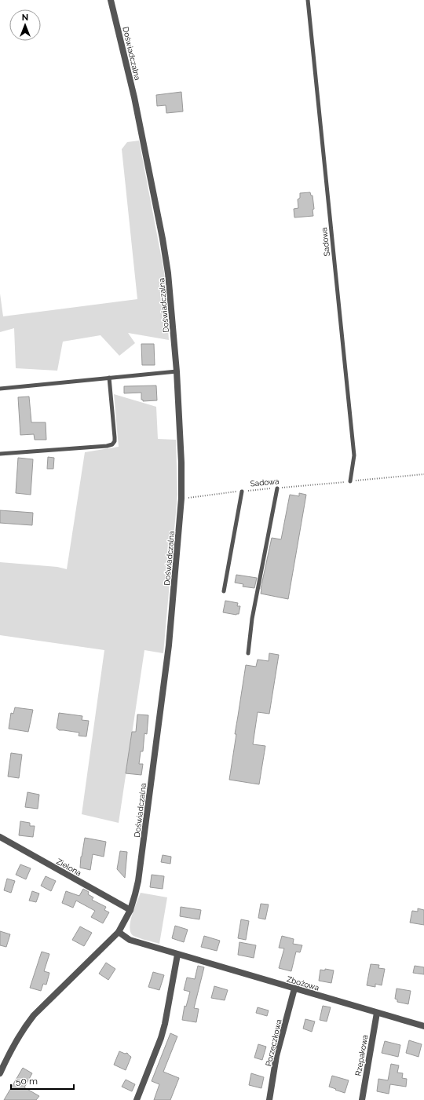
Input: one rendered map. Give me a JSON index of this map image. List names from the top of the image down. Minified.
{"streets":{"street":["Doświadczalna","Zielona","Zbożowa","Porzeczkowa","Rzepakowa"],"lane":["Sadowa"]},"crossings":[["Doświadczalna","Sadowa"],["Doświadczalna","Zielona"],["Doświadczalna","Zbożowa"],["Zbożowa","Porzeczkowa"],["Zbożowa","Rzepakowa"]],"scale_bar":"50 m","north":"top"}
